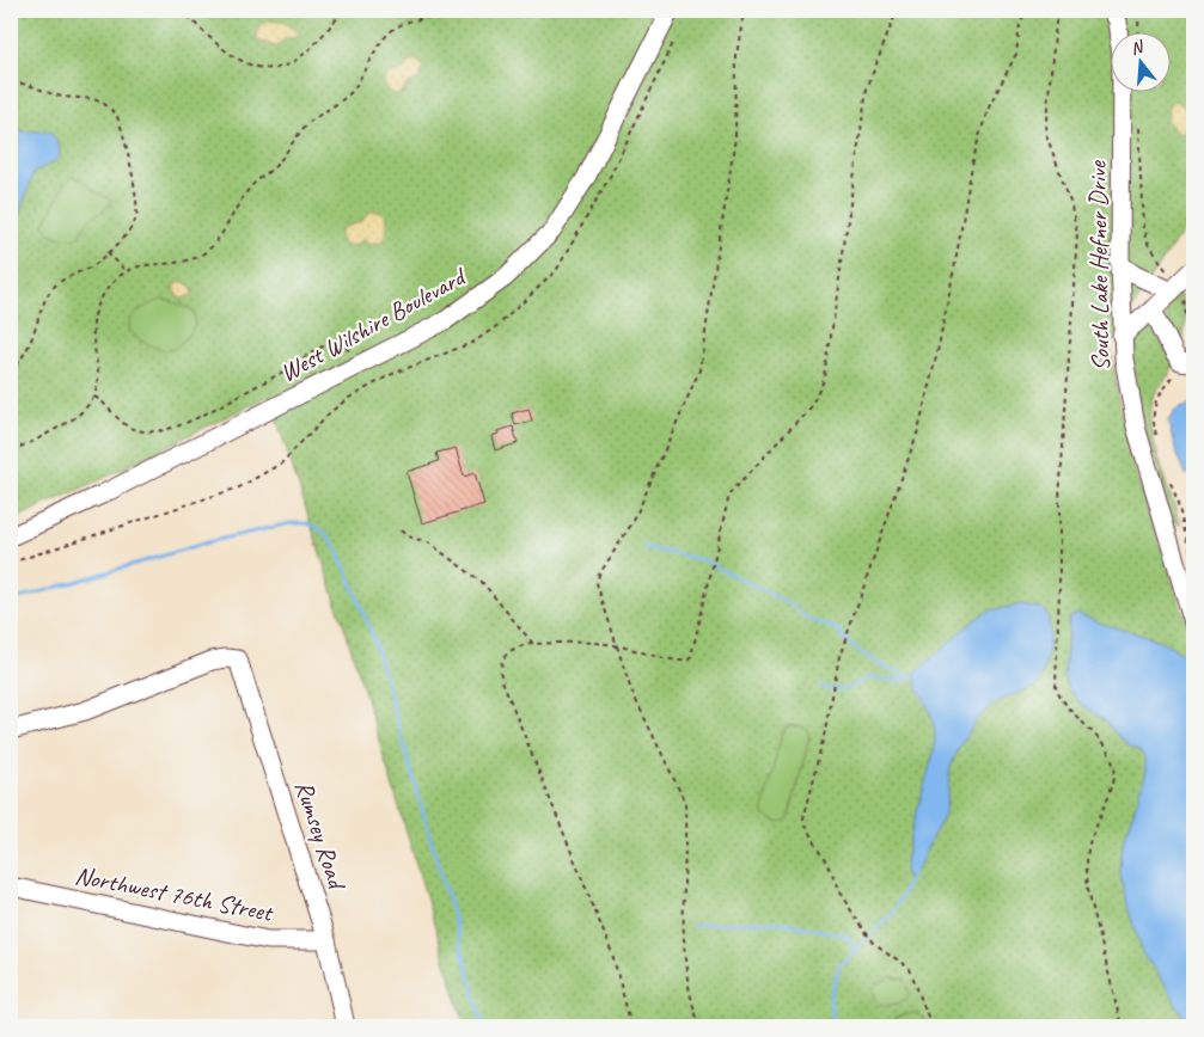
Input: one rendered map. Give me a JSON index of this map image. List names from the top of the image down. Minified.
{"streets":{"street":["South Lake Hefner Drive","West Wilshire Boulevard","Rumsey Road","Northwest 76th Street"]},"crossings":[["Rumsey Road","Northwest 76th Street"]],"north":"top"}
